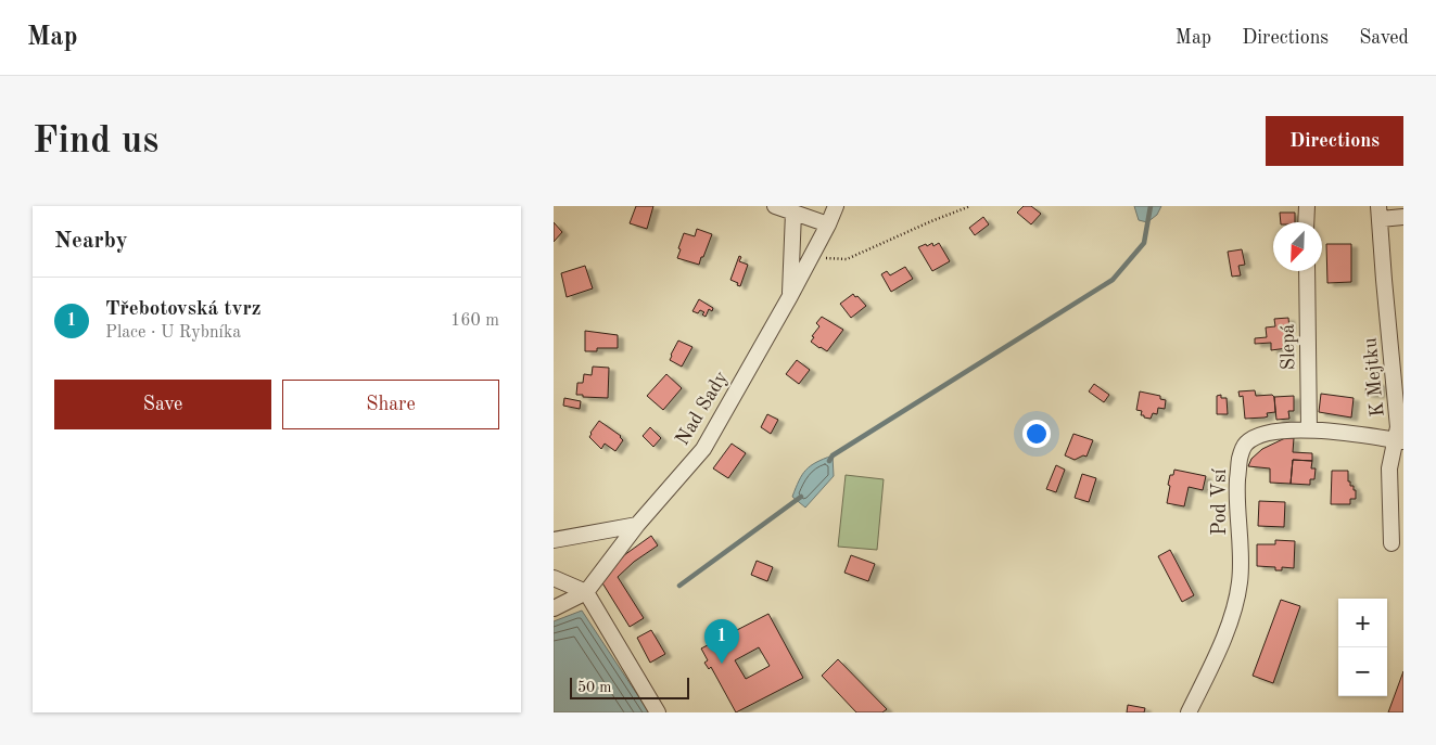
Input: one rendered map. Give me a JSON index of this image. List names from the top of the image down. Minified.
{"streets":{"street":["Slepá","K Mejtku","Nad Sady","Pod Vsí"]},"crossings":[["Slepá","Pod Vsí"],["K Mejtku","Pod Vsí"]],"scale_bar":"50 m","north":"bottom left","page":{"header":"Map","nav":["Map","Directions","Saved"],"buttons":["Directions",["Save","Share"]],"title":"Find us","heading":"Nearby","list":[{"mark":"1","name":"Třebotovská tvrz","note":"Place · U Rybníka","value":"160 m"}],"map_buttons":["+","−"],"pins":"1","scale":"50 m"}}
